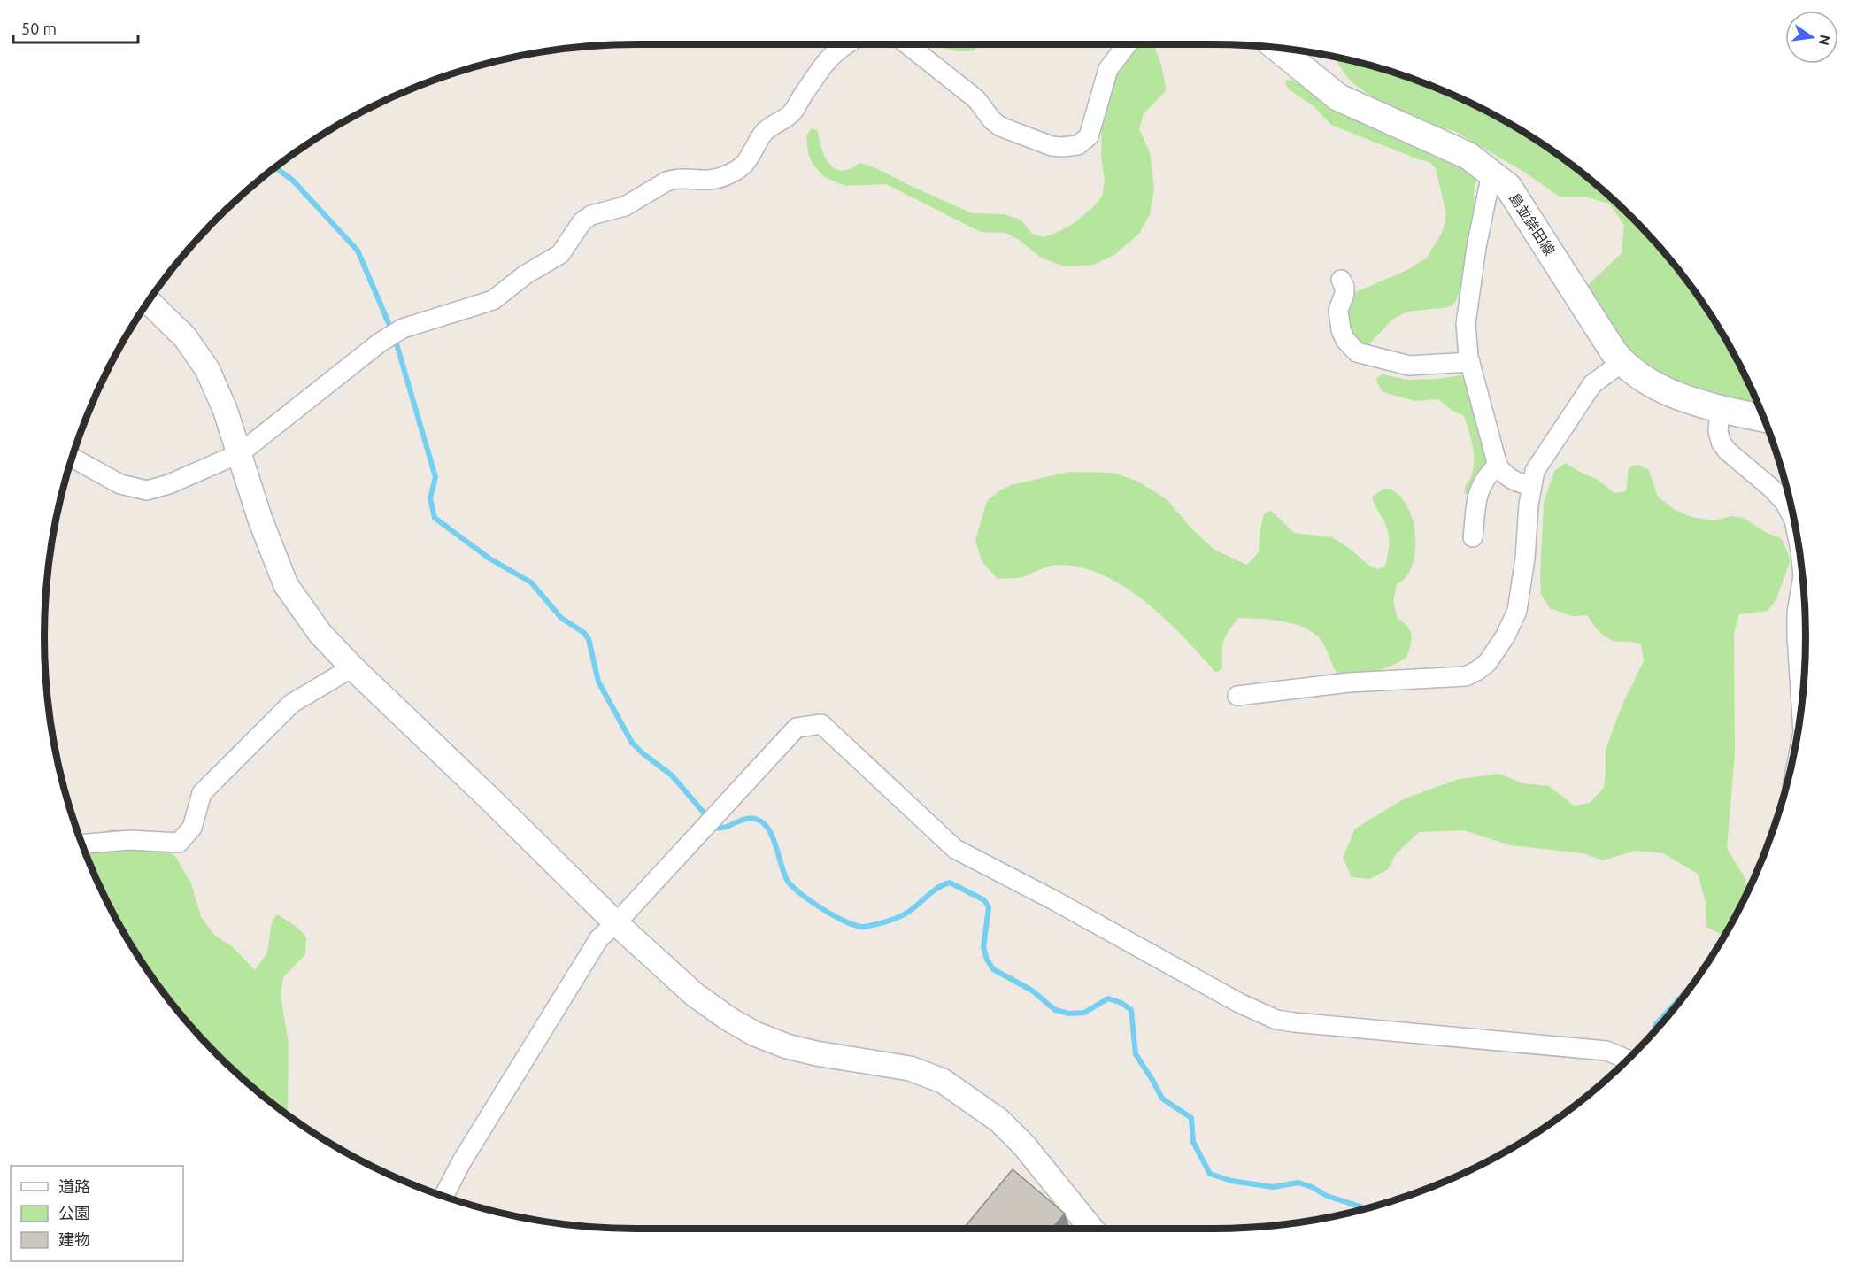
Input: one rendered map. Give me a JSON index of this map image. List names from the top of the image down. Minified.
{"streets":{"main road":["島並鉾田線"]},"legend":["道路","公園","建物"],"scale_bar":"50 m","north":"right"}
